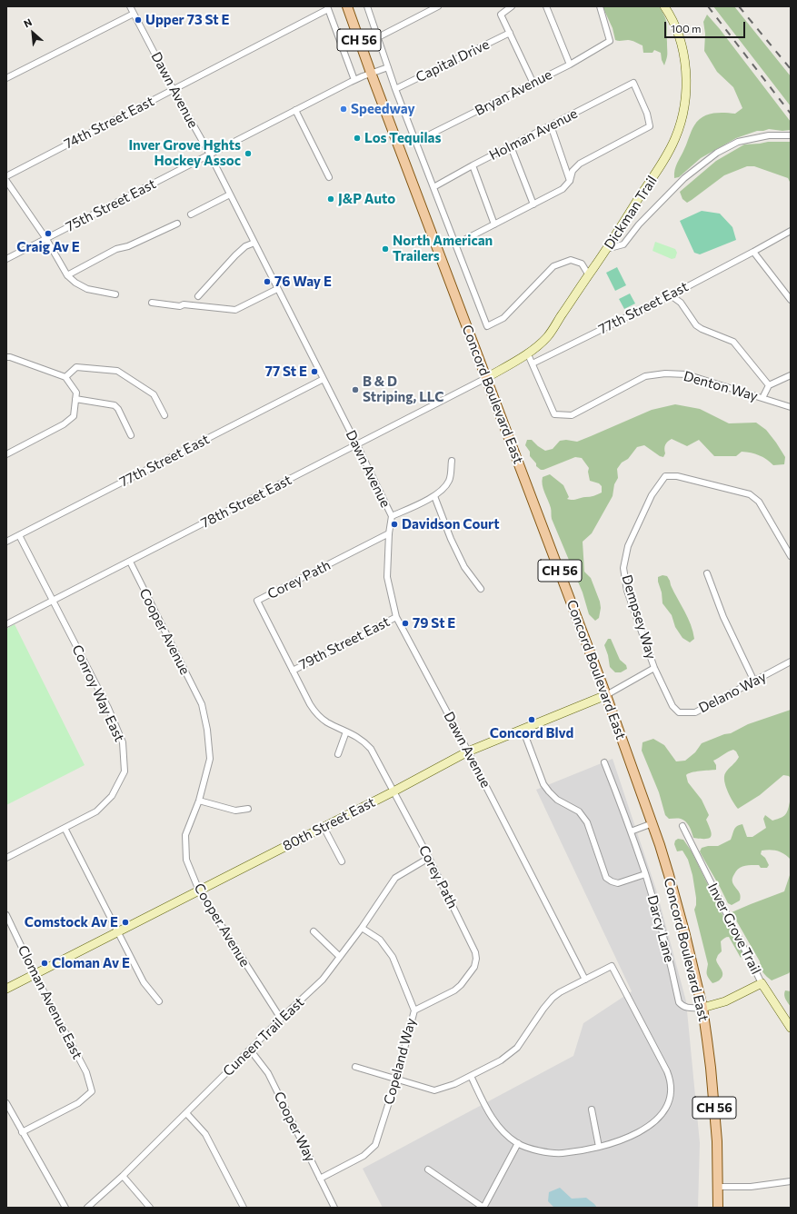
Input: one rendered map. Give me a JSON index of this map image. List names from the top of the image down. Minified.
{"streets":{"main road":["CH 56","Concord Boulevard East"],"street":["Capital Drive","Dawn Avenue","Bryan Avenue","74th Street East","Holman Avenue","75th Street East","Dickman Trail","77th Street East","Denton Way","78th Street East","Corey Path","Dempsey Way","Cooper Avenue","79th Street East","Delano Way","Conroy Way East","80th Street East","Darcy Lane","Inver Grove Trail","Cloman Avenue East","Cuneen Trail East","Copeland Way","Cooper Way"]},"crossings":[["Dawn Avenue","74th Street East"],["Dawn Avenue","75th Street East"],["Dawn Avenue","77th Street East"],["Dawn Avenue","78th Street East"],["Dawn Avenue","Corey Path"],["Dawn Avenue","79th Street East"],["Dawn Avenue","80th Street East"],["75th Street East","Concord Boulevard East"],["Dickman Trail","Concord Boulevard East"],["Dickman Trail","78th Street East"],["77th Street East","Denton Way"],["77th Street East","Conroy Way East"],["Concord Boulevard East","78th Street East"],["Concord Boulevard East","80th Street East"],["Concord Boulevard East","Darcy Lane"],["78th Street East","Cooper Avenue"],["78th Street East","Conroy Way East"],["Corey Path","79th Street East"],["Corey Path","80th Street East"],["Corey Path","Cuneen Trail East"],["Corey Path","Copeland Way"],["Dempsey Way","Delano Way"],["Dempsey Way","80th Street East"],["Cooper Avenue","80th Street East"],["Cooper Avenue","Cuneen Trail East"],["Delano Way","80th Street East"],["80th Street East","Cloman Avenue East"],["Cuneen Trail East","Copeland Way"],["Cuneen Trail East","Cooper Way"],["Copeland Way","Cooper Way"]],"places":["Upper 73 St E","Speedway","Los Tequilas","Inver Grove Hghts Hockey Assoc","J&P Auto","Craig Av E","North American Trailers","76 Way E","77 St E","B & D Striping, LLC","Davidson Court","79 St E","Concord Blvd","Comstock Av E","Cloman Av E"],"scale_bar":"100 m","north":"top left"}
